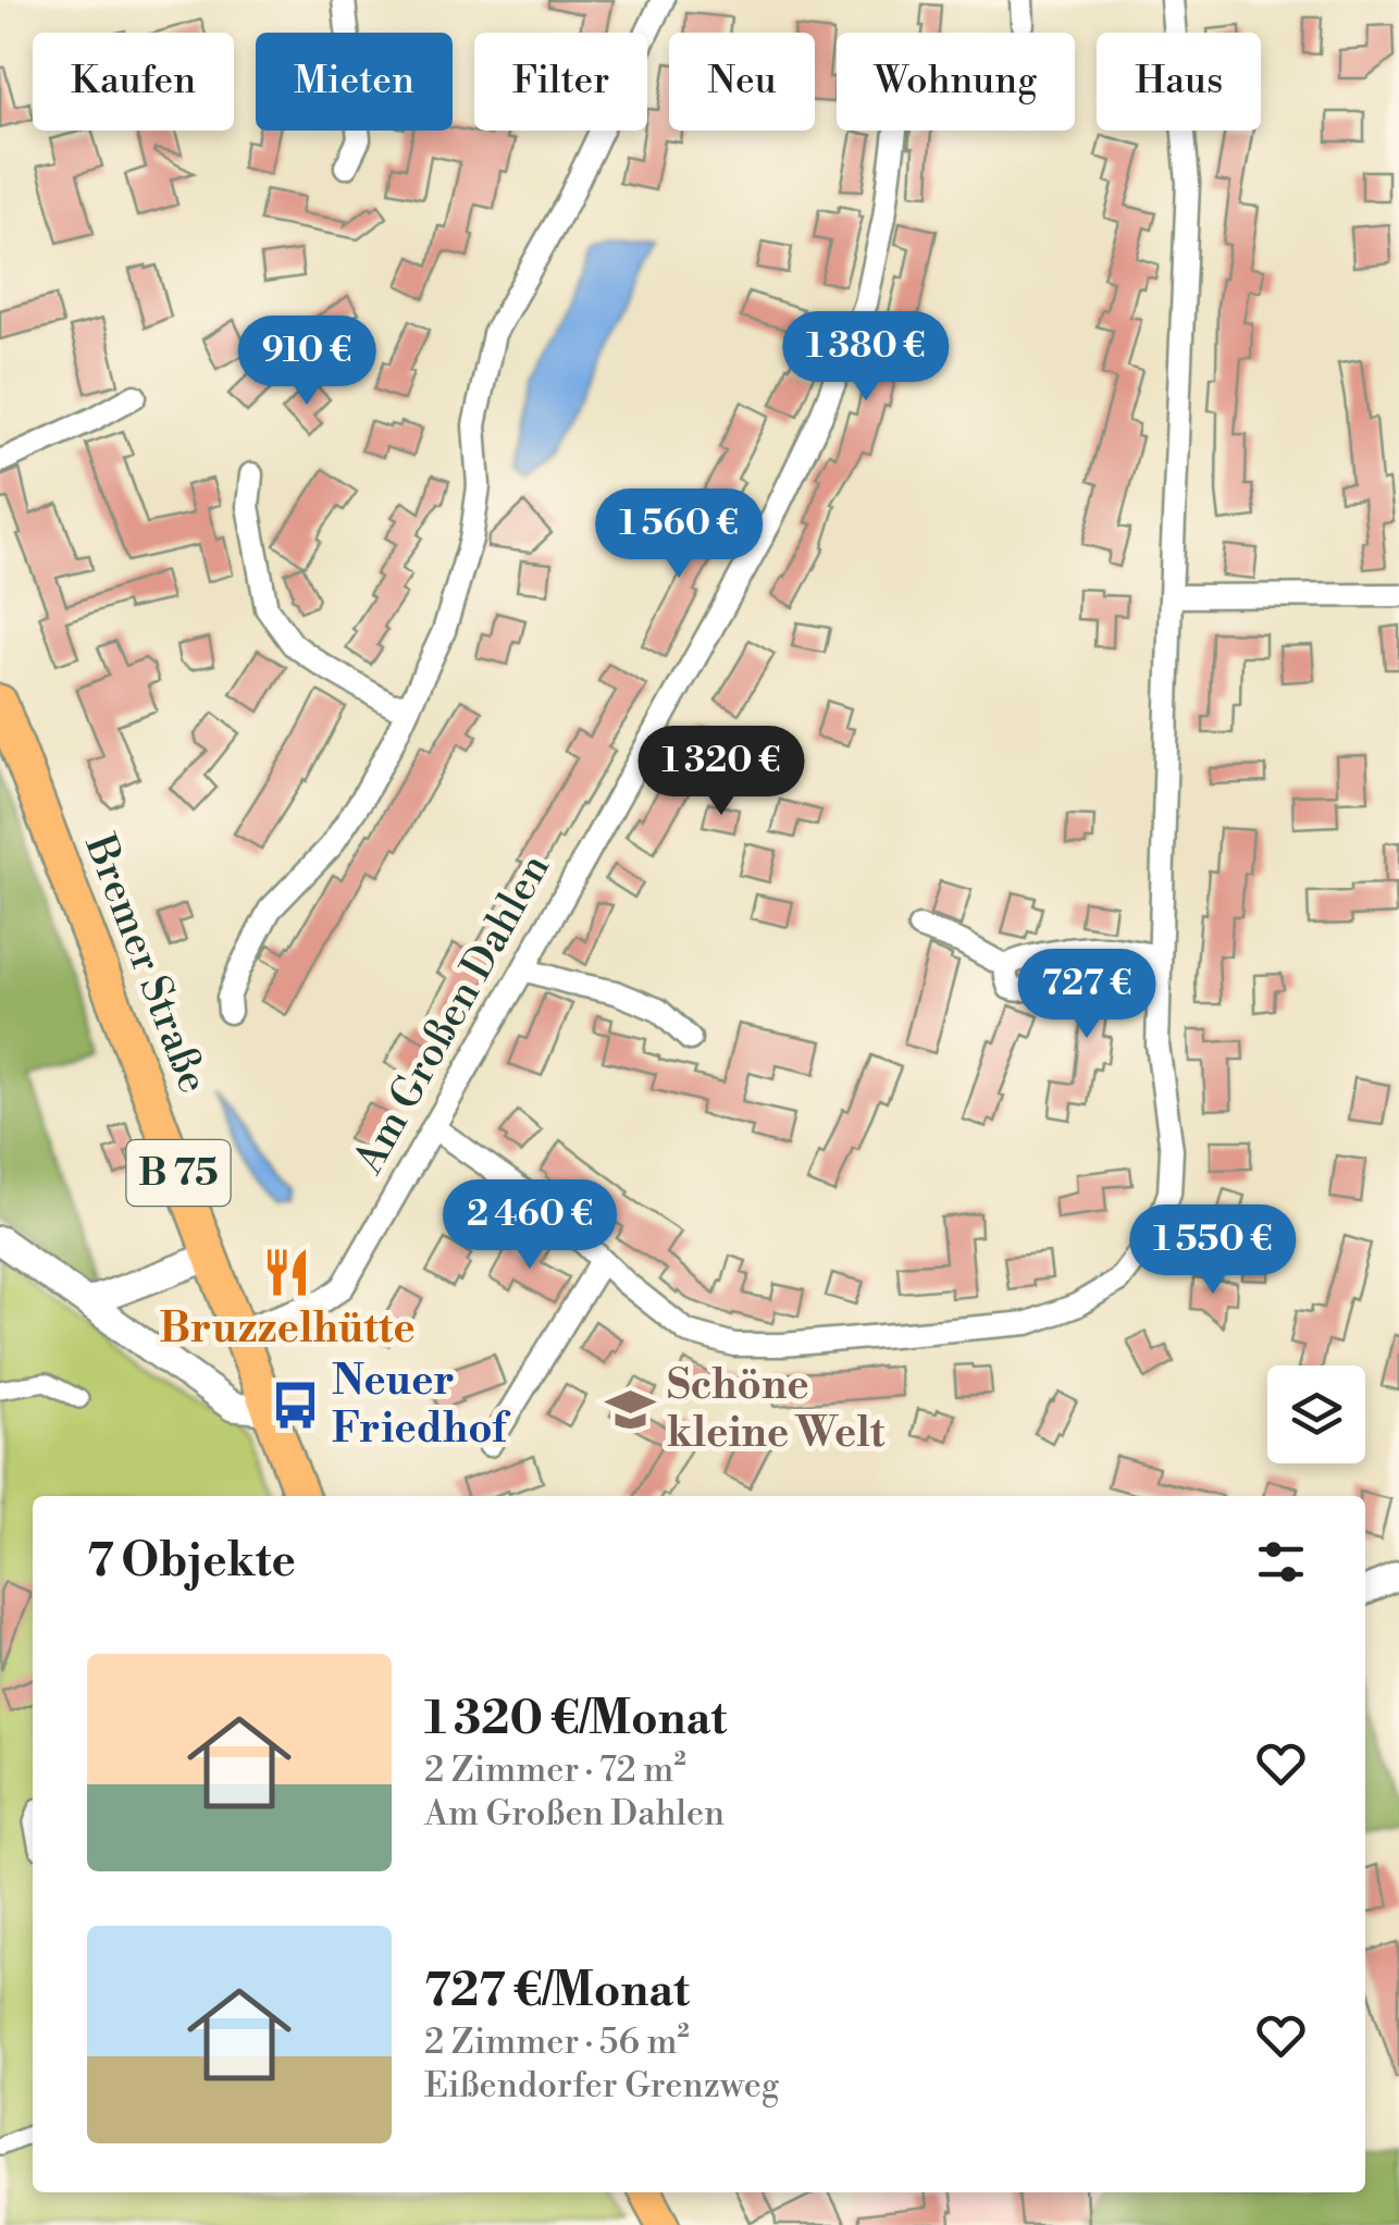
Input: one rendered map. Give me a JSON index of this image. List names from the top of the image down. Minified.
{"streets":{"main road":["Bremer Straße","B 75"],"street":["Am Großen Dahlen"]},"crossings":[["Bremer Straße","Am Großen Dahlen"]],"places":{"restaurant":["Bruzzelhütte"],"bus stop":["Neuer Friedhof"],"school or university":["Schöne kleine Welt"]},"page":{"chip":["Kaufen","Mieten","Filter","Neu","Wohnung","Haus"],"price":["1 380 €","910 €","1 560 €","1 320 €","727 €","2 460 €","1 550 €"],"heading":"7 Objekte","list":[{"name":"1 320 €/Monat","note":"2 Zimmer · 72 m² · Am Großen Dahlen"},{"name":"727 €/Monat","note":"2 Zimmer · 56 m² · Eißendorfer Grenzweg"}]}}
